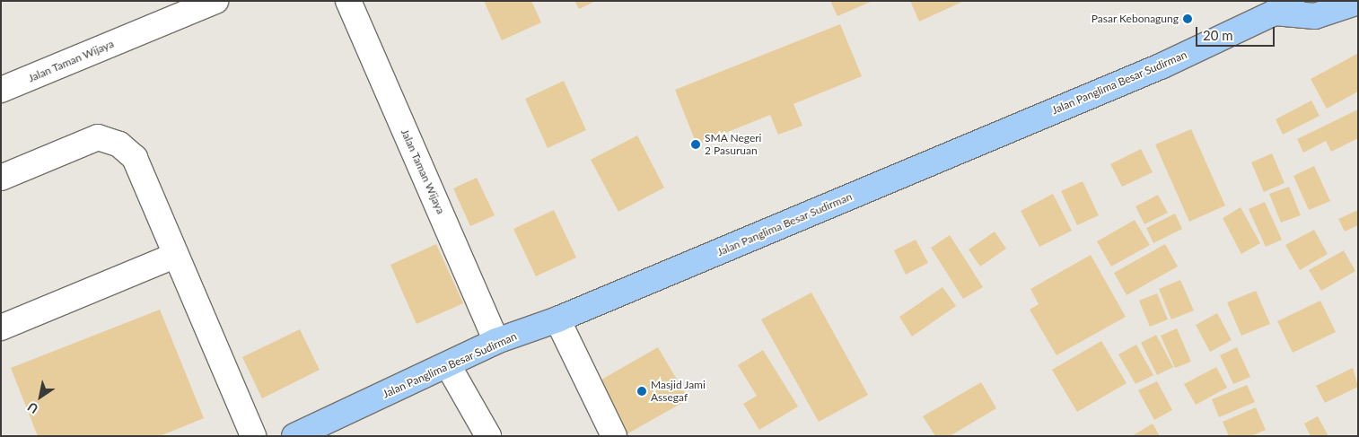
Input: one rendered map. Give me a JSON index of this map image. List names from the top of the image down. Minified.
{"streets":{"main road":["Jalan Panglima Besar Sudirman"],"street":["Jalan Taman Wijaya"]},"crossings":[["Jalan Taman Wijaya","Jalan Panglima Besar Sudirman"]],"places":["Pasar Kebonagung","SMA Negeri 2 Pasuruan","Masjid Jami Assegaf"],"scale_bar":"20 m","north":"bottom left"}
